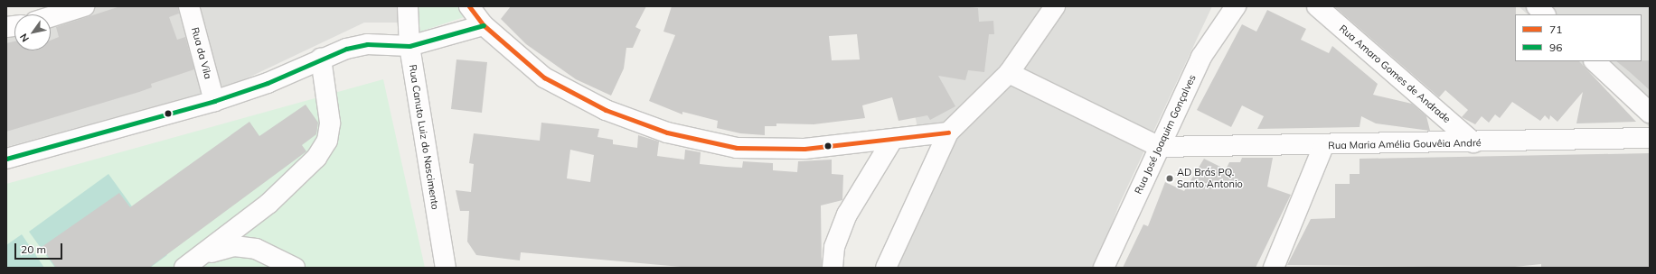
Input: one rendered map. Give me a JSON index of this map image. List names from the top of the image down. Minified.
{"streets":{"street":["Rua da Vila","Rua Amaro Gomes de Andrade","Rua José Joaquim Gonçalves","Rua Canuto Luiz do Nascimento","Rua Maria Amélia Gouvêia André"]},"crossings":[["Rua Amaro Gomes de Andrade","Rua Maria Amélia Gouvêia André"],["Rua José Joaquim Gonçalves","Rua Maria Amélia Gouvêia André"]],"places":["AD Brás PQ. Santo Antonio"],"lines":["transit line 71","transit line 96"],"legend":["71","96"],"scale_bar":"20 m","north":"bottom left"}
